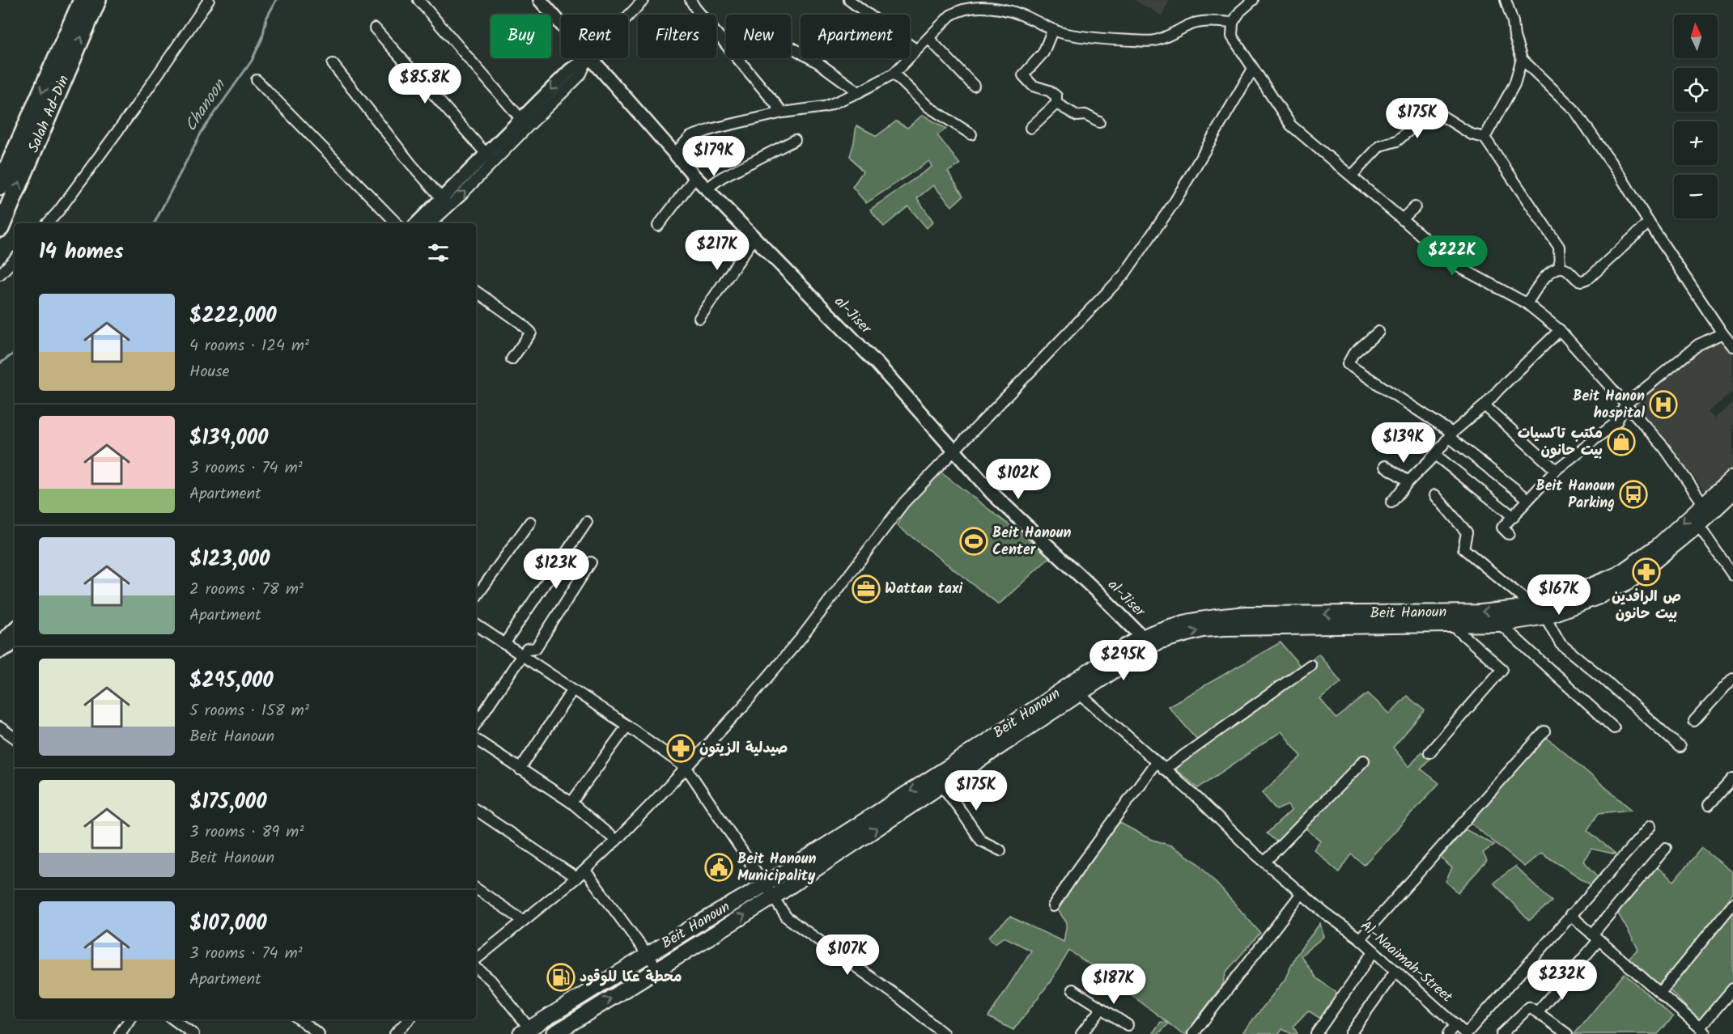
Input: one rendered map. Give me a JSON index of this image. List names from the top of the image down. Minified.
{"streets":{"highway":["Salah Ad-Din"],"main road":["Beit Hanoun"],"street":["al-Jiser","Al-Naaimah-Street"]},"crossings":[["al-Jiser","Beit Hanoun"],["Beit Hanoun","Al-Naaimah-Street"]],"water":["Chanoon"],"places":{"hospital":["Beit Hanon hospital"],"shop":["مكتب تاكسيات بيت حانون"],"bus stop":["Beit Hanoun Parking"],"sports":["Beit Hanoun Center"],"pharmacy":["ص الرافدين بيت حانون","صيدلية الزيتون"],"office":["Wattan taxi"],"public building":["Beit Hanoun Municipality"],"fuel station":["محطة عكا للوقود"]},"north":"top","page":{"map_buttons":["+","−"],"chip":["Buy","Rent","Filters","New","Apartment"],"price":["$85.8K","$175K","$179K","$217K","$222K","$139K","$102K","$123K","$167K","$295K","$175K","$107K","$232K","$187K"],"heading":"14 homes","list":[{"name":"$222,000","note":"4 rooms · 124 m² · House"},{"name":"$139,000","note":"3 rooms · 74 m² · Apartment"},{"name":"$123,000","note":"2 rooms · 78 m² · Apartment"},{"name":"$295,000","note":"5 rooms · 158 m² · Beit Hanoun"},{"name":"$175,000","note":"3 rooms · 89 m² · Beit Hanoun"},{"name":"$107,000","note":"3 rooms · 74 m² · Apartment"}]}}
